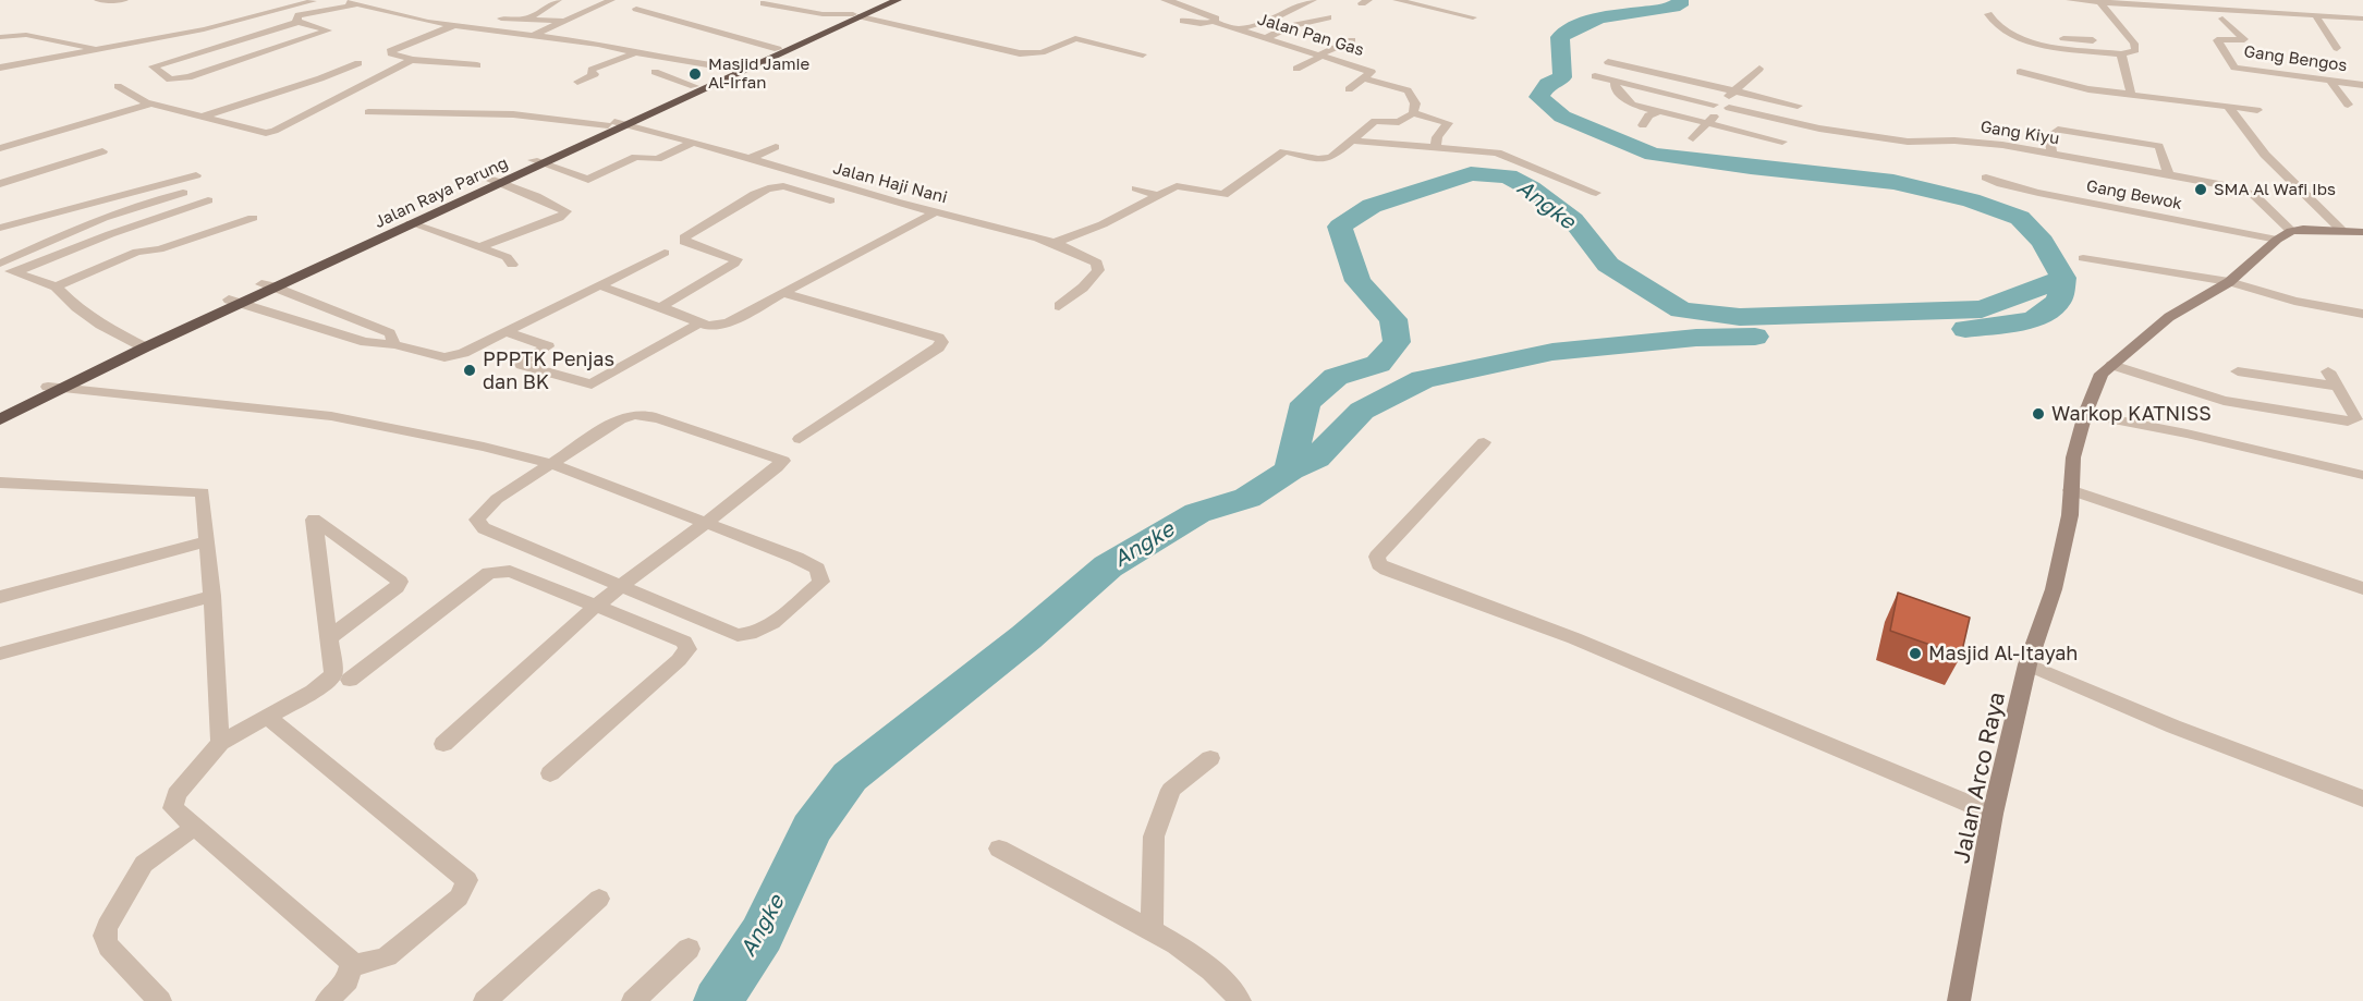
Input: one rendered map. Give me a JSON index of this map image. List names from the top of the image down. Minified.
{"streets":{"highway":["Jalan Raya Parung"],"main road":["Jalan Arco Raya"],"street":["Jalan Pan Gas","Gang Bengos","Gang Kiyu","Jalan Haji Nani","Gang Bewok"]},"crossings":[["Gang Kiyu","Gang Bewok"],["Gang Kiyu","Jalan Arco Raya"],["Jalan Haji Nani","Jalan Raya Parung"],["Gang Bewok","Jalan Arco Raya"]],"water":["Angke"],"places":["Masjid Jamie Al-Irfan","SMA Al Wafi Ibs","PPPTK Penjas dan BK","Warkop KATNISS","Masjid Al-Itayah"]}
